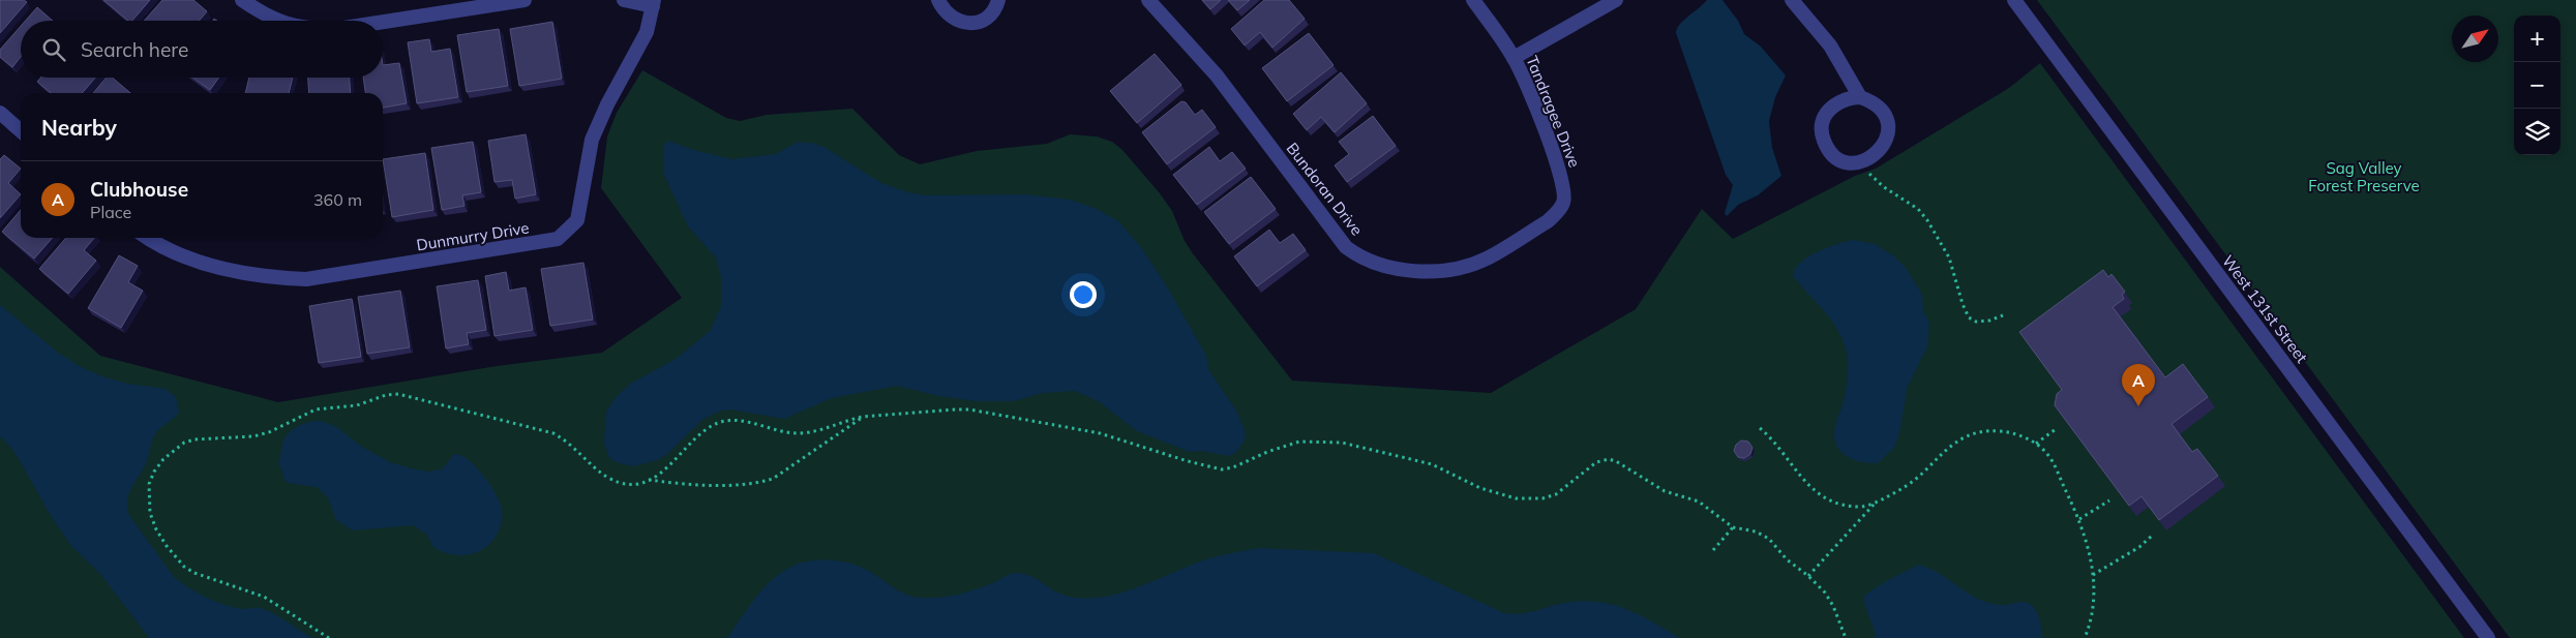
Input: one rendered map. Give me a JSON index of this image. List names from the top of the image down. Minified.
{"streets":{"street":["Tandragee Drive","Bundoran Drive","Dunmurry Drive","West 131st Street"]},"crossings":[["Tandragee Drive","Bundoran Drive"]],"parks":["Sag Valley Forest Preserve"],"north":"top right","page":{"map_buttons":["+","−"],"search":"Search here","heading":"Nearby","list":[{"mark":"A","name":"Clubhouse","note":"Place","value":"360 m"}],"pins":"A"}}
